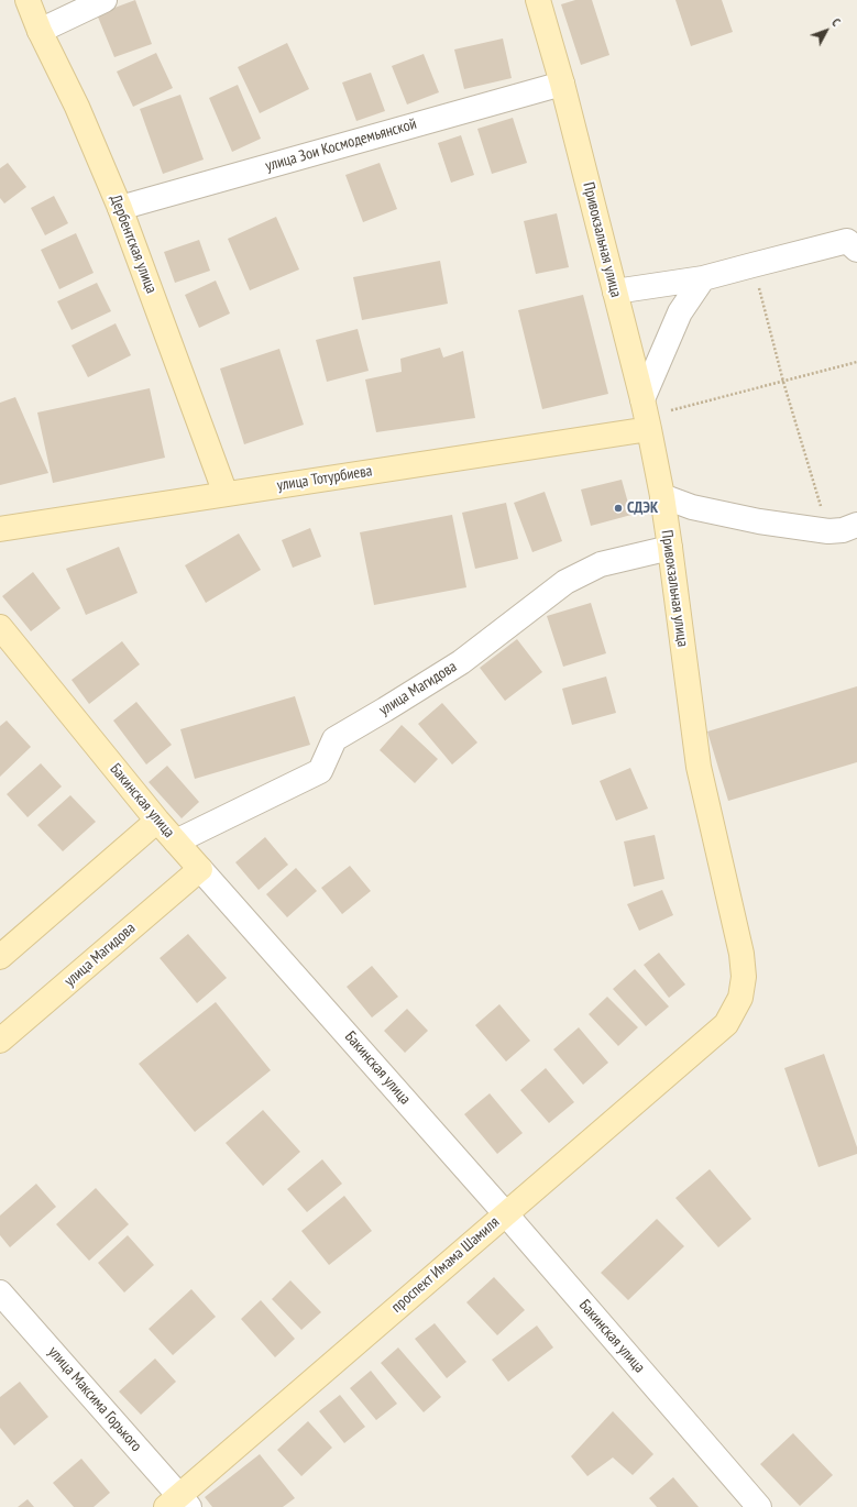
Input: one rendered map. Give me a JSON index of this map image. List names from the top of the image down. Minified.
{"streets":{"main road":["Привокзальная улица","Дербентская улица","улица Тотурбиева","улица Магидова","Бакинская улица","проспект Имама Шамиля"],"street":["улица Зои Космодемьянской","улица Максима Горького"]},"crossings":[["улица Зои Космодемьянской","Привокзальная улица"],["улица Зои Космодемьянской","Дербентская улица"],["Привокзальная улица","улица Тотурбиева"],["Привокзальная улица","улица Магидова"],["Привокзальная улица","проспект Имама Шамиля"],["Дербентская улица","улица Тотурбиева"],["улица Магидова","Бакинская улица"],["Бакинская улица","проспект Имама Шамиля"],["проспект Имама Шамиля","улица Максима Горького"]],"places":["СДЭК"],"north":"top right"}
